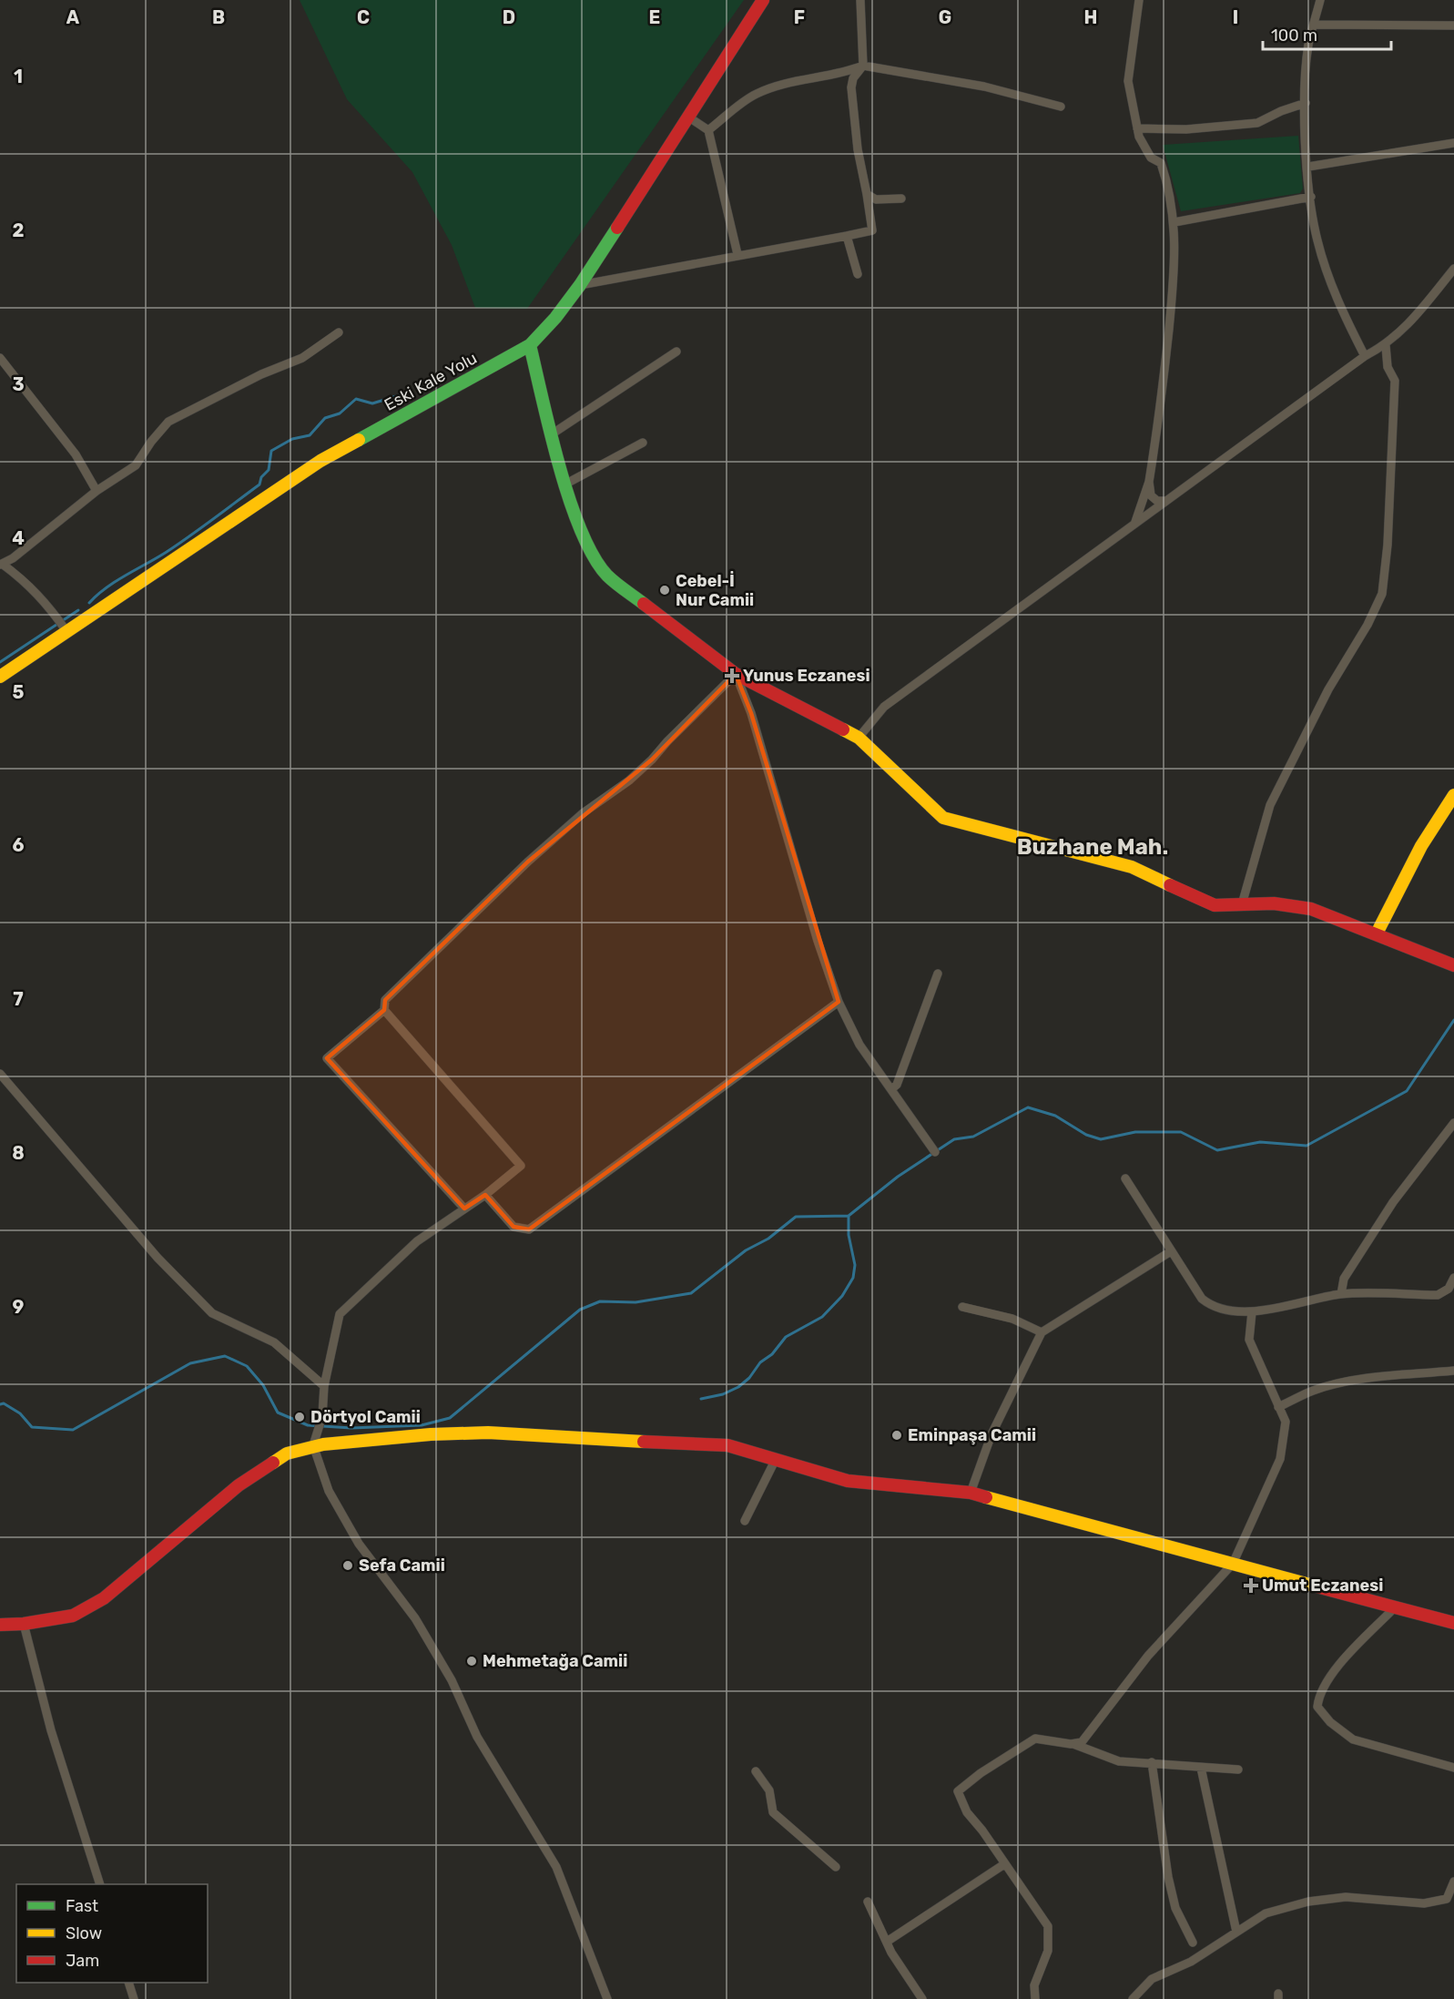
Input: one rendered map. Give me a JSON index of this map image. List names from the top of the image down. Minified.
{"streets":{"street":["Eski Kale Yolu"]},"districts":["Buzhane Mah."],"places":{"other":["Cebel-İ Nur Camii","Dörtyol Camii","Eminpaşa Camii","Sefa Camii","Mehmetağa Camii"],"health":["Yunus Eczanesi","Umut Eczanesi"]},"legend":["Fast","Slow","Jam"],"scale_bar":"100 m","grid":{"columns":["A","B","C","D","E","F","G","H","I"],"rows":["1","2","3","4","5","6","7","8","9"]}}
